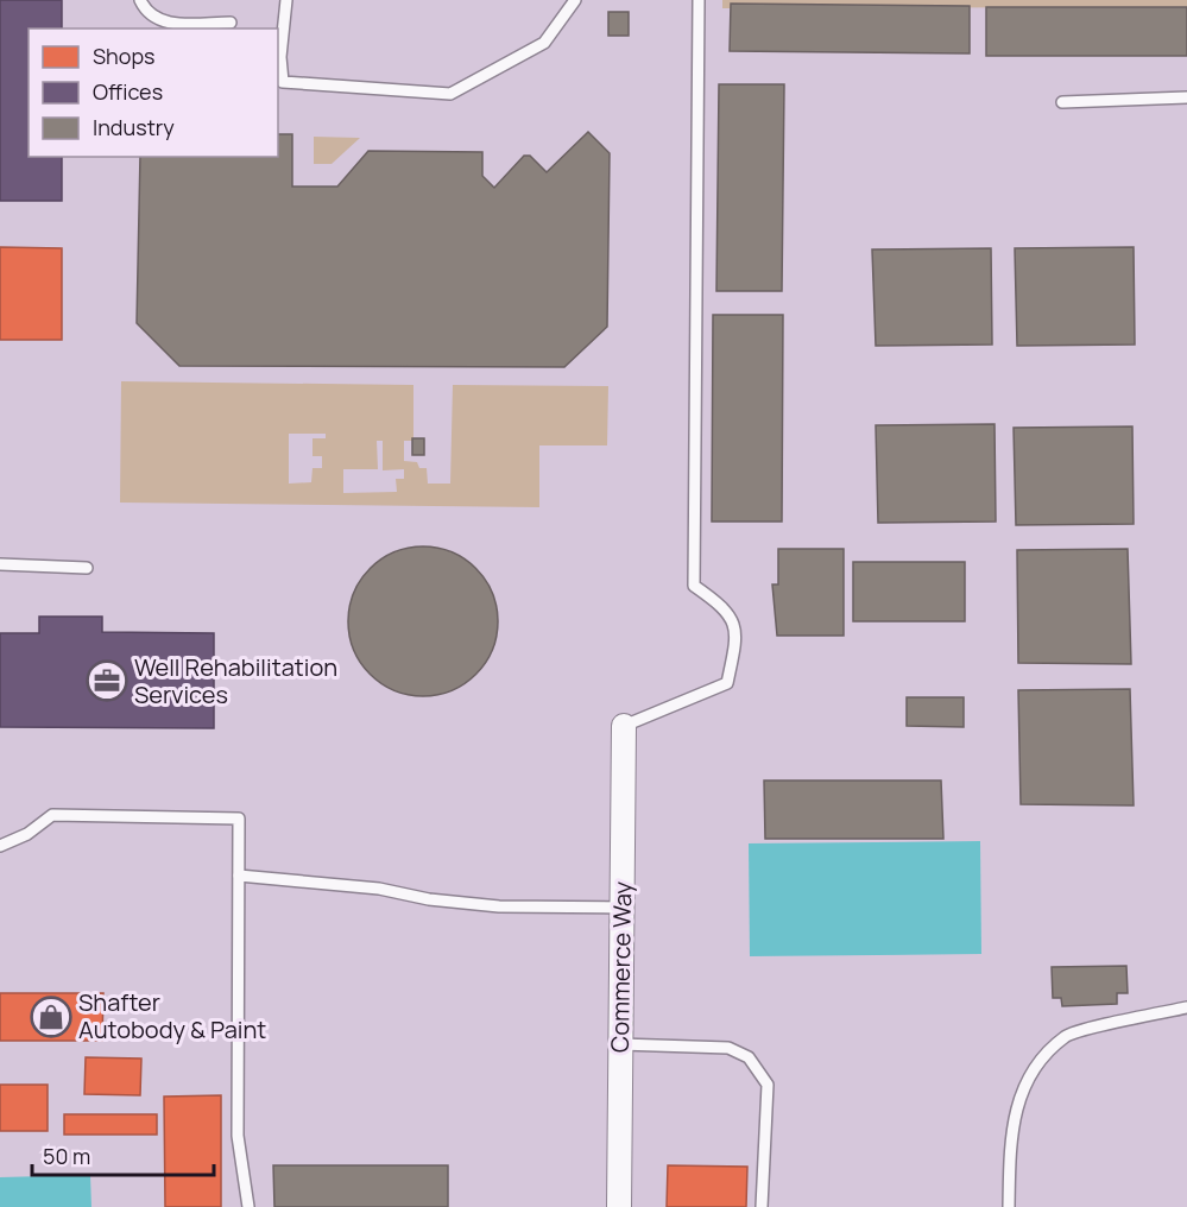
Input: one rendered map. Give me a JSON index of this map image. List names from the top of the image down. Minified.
{"streets":{"street":["Commerce Way"]},"places":{"office":["Well Rehabilitation Services"],"shop":["Shafter Autobody & Paint"]},"legend":["Shops","Offices","Industry"],"scale_bar":"50 m"}
